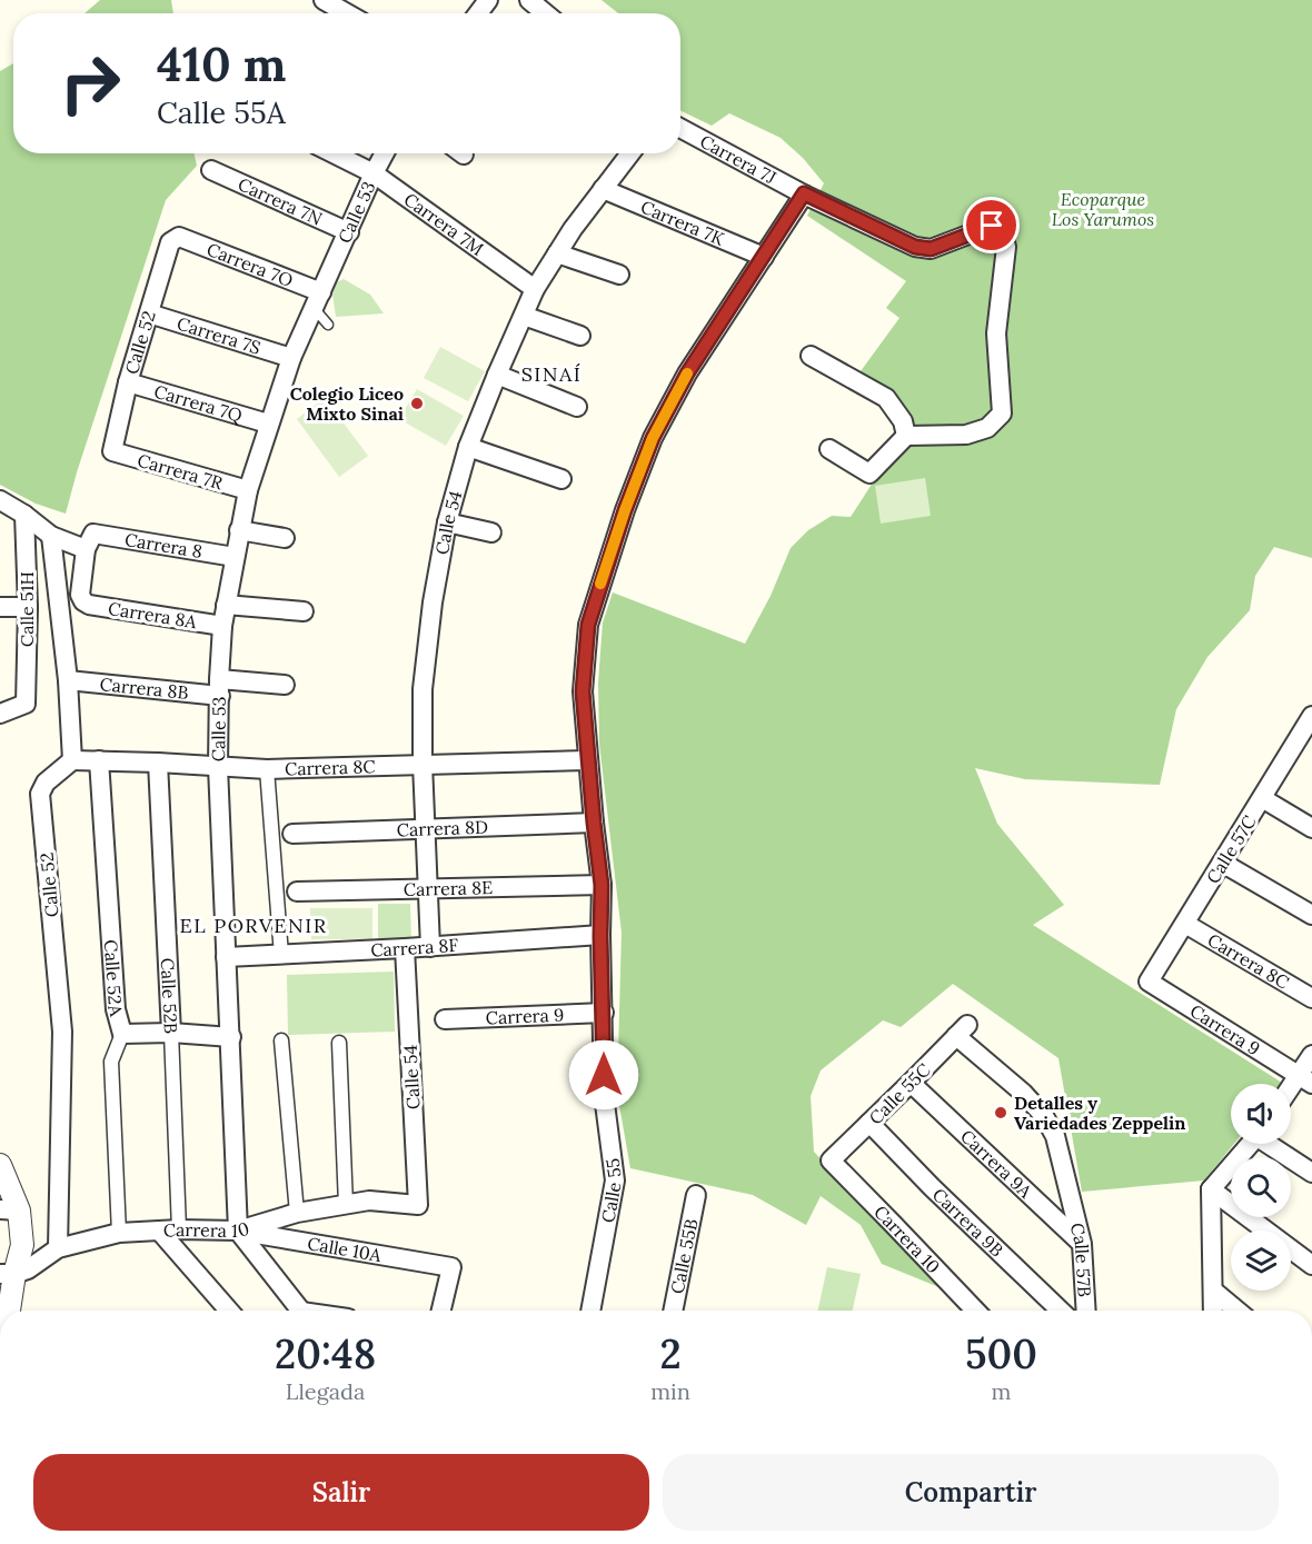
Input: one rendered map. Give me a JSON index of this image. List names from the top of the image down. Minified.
{"streets":{"street":["Carrera 7J","Carrera 7N","Calle 53","Carrera 7M","Carrera 7K","Carrera 7O","Carrera 7S","Calle 52","Carrera 7Q","Carrera 7R","Calle 54","Carrera 8","Calle 51H","Carrera 8A","Carrera 8B","Carrera 8C","Carrera 8D","Calle 57C","Carrera 8E","Carrera 8F","Calle 52A","Calle 52B","Carrera 9","Calle 55C","Carrera 9A","Calle 55","Carrera 9B","Carrera 10","Calle 10A","Calle 55B","Calle 57B"]},"crossings":[["Carrera 7J","Calle 55"],["Carrera 7N","Calle 53"],["Calle 53","Carrera 7M"],["Calle 53","Carrera 7O"],["Calle 53","Carrera 7S"],["Calle 53","Carrera 7Q"],["Calle 53","Carrera 7R"],["Calle 53","Carrera 8"],["Calle 53","Carrera 8A"],["Calle 53","Carrera 8B"],["Calle 53","Carrera 8C"],["Calle 53","Carrera 8F"],["Calle 53","Carrera 10"],["Calle 53","Calle 10A"],["Carrera 7M","Calle 54"],["Carrera 7K","Calle 54"],["Carrera 7K","Calle 55"],["Carrera 7O","Calle 52"],["Carrera 7S","Calle 52"],["Calle 52","Carrera 7Q"],["Calle 52","Carrera 7R"],["Calle 52","Carrera 8C"],["Calle 52","Carrera 10"],["Calle 54","Carrera 8C"],["Calle 54","Carrera 8D"],["Calle 54","Carrera 8E"],["Calle 54","Carrera 8F"],["Calle 54","Carrera 10"],["Carrera 8","Carrera 8A"],["Carrera 8C","Calle 57C"],["Carrera 8C","Calle 52A"],["Carrera 8C","Calle 52B"],["Carrera 8C","Calle 55"],["Carrera 8D","Calle 55"],["Calle 57C","Carrera 9"],["Carrera 8E","Calle 55"],["Carrera 8F","Calle 55"],["Calle 52A","Carrera 10"],["Calle 52B","Carrera 10"],["Carrera 9","Calle 55"],["Calle 55C","Carrera 9A"],["Calle 55C","Carrera 9B"],["Calle 55C","Carrera 10"],["Calle 55C","Calle 57B"],["Carrera 9A","Calle 57B"],["Carrera 10","Calle 10A"]],"districts":["SINAÍ","EL PORVENIR"],"parks":["Ecoparque Los Yarumos"],"places":["Colegio Liceo Mixto Sinai","Detalles y Variedades Zeppelin"],"page":{"turn":["410 m","Calle 55A"],"eta":["20:48","Llegada","2","min","500","m"],"buttons":["Salir","Compartir"]}}
